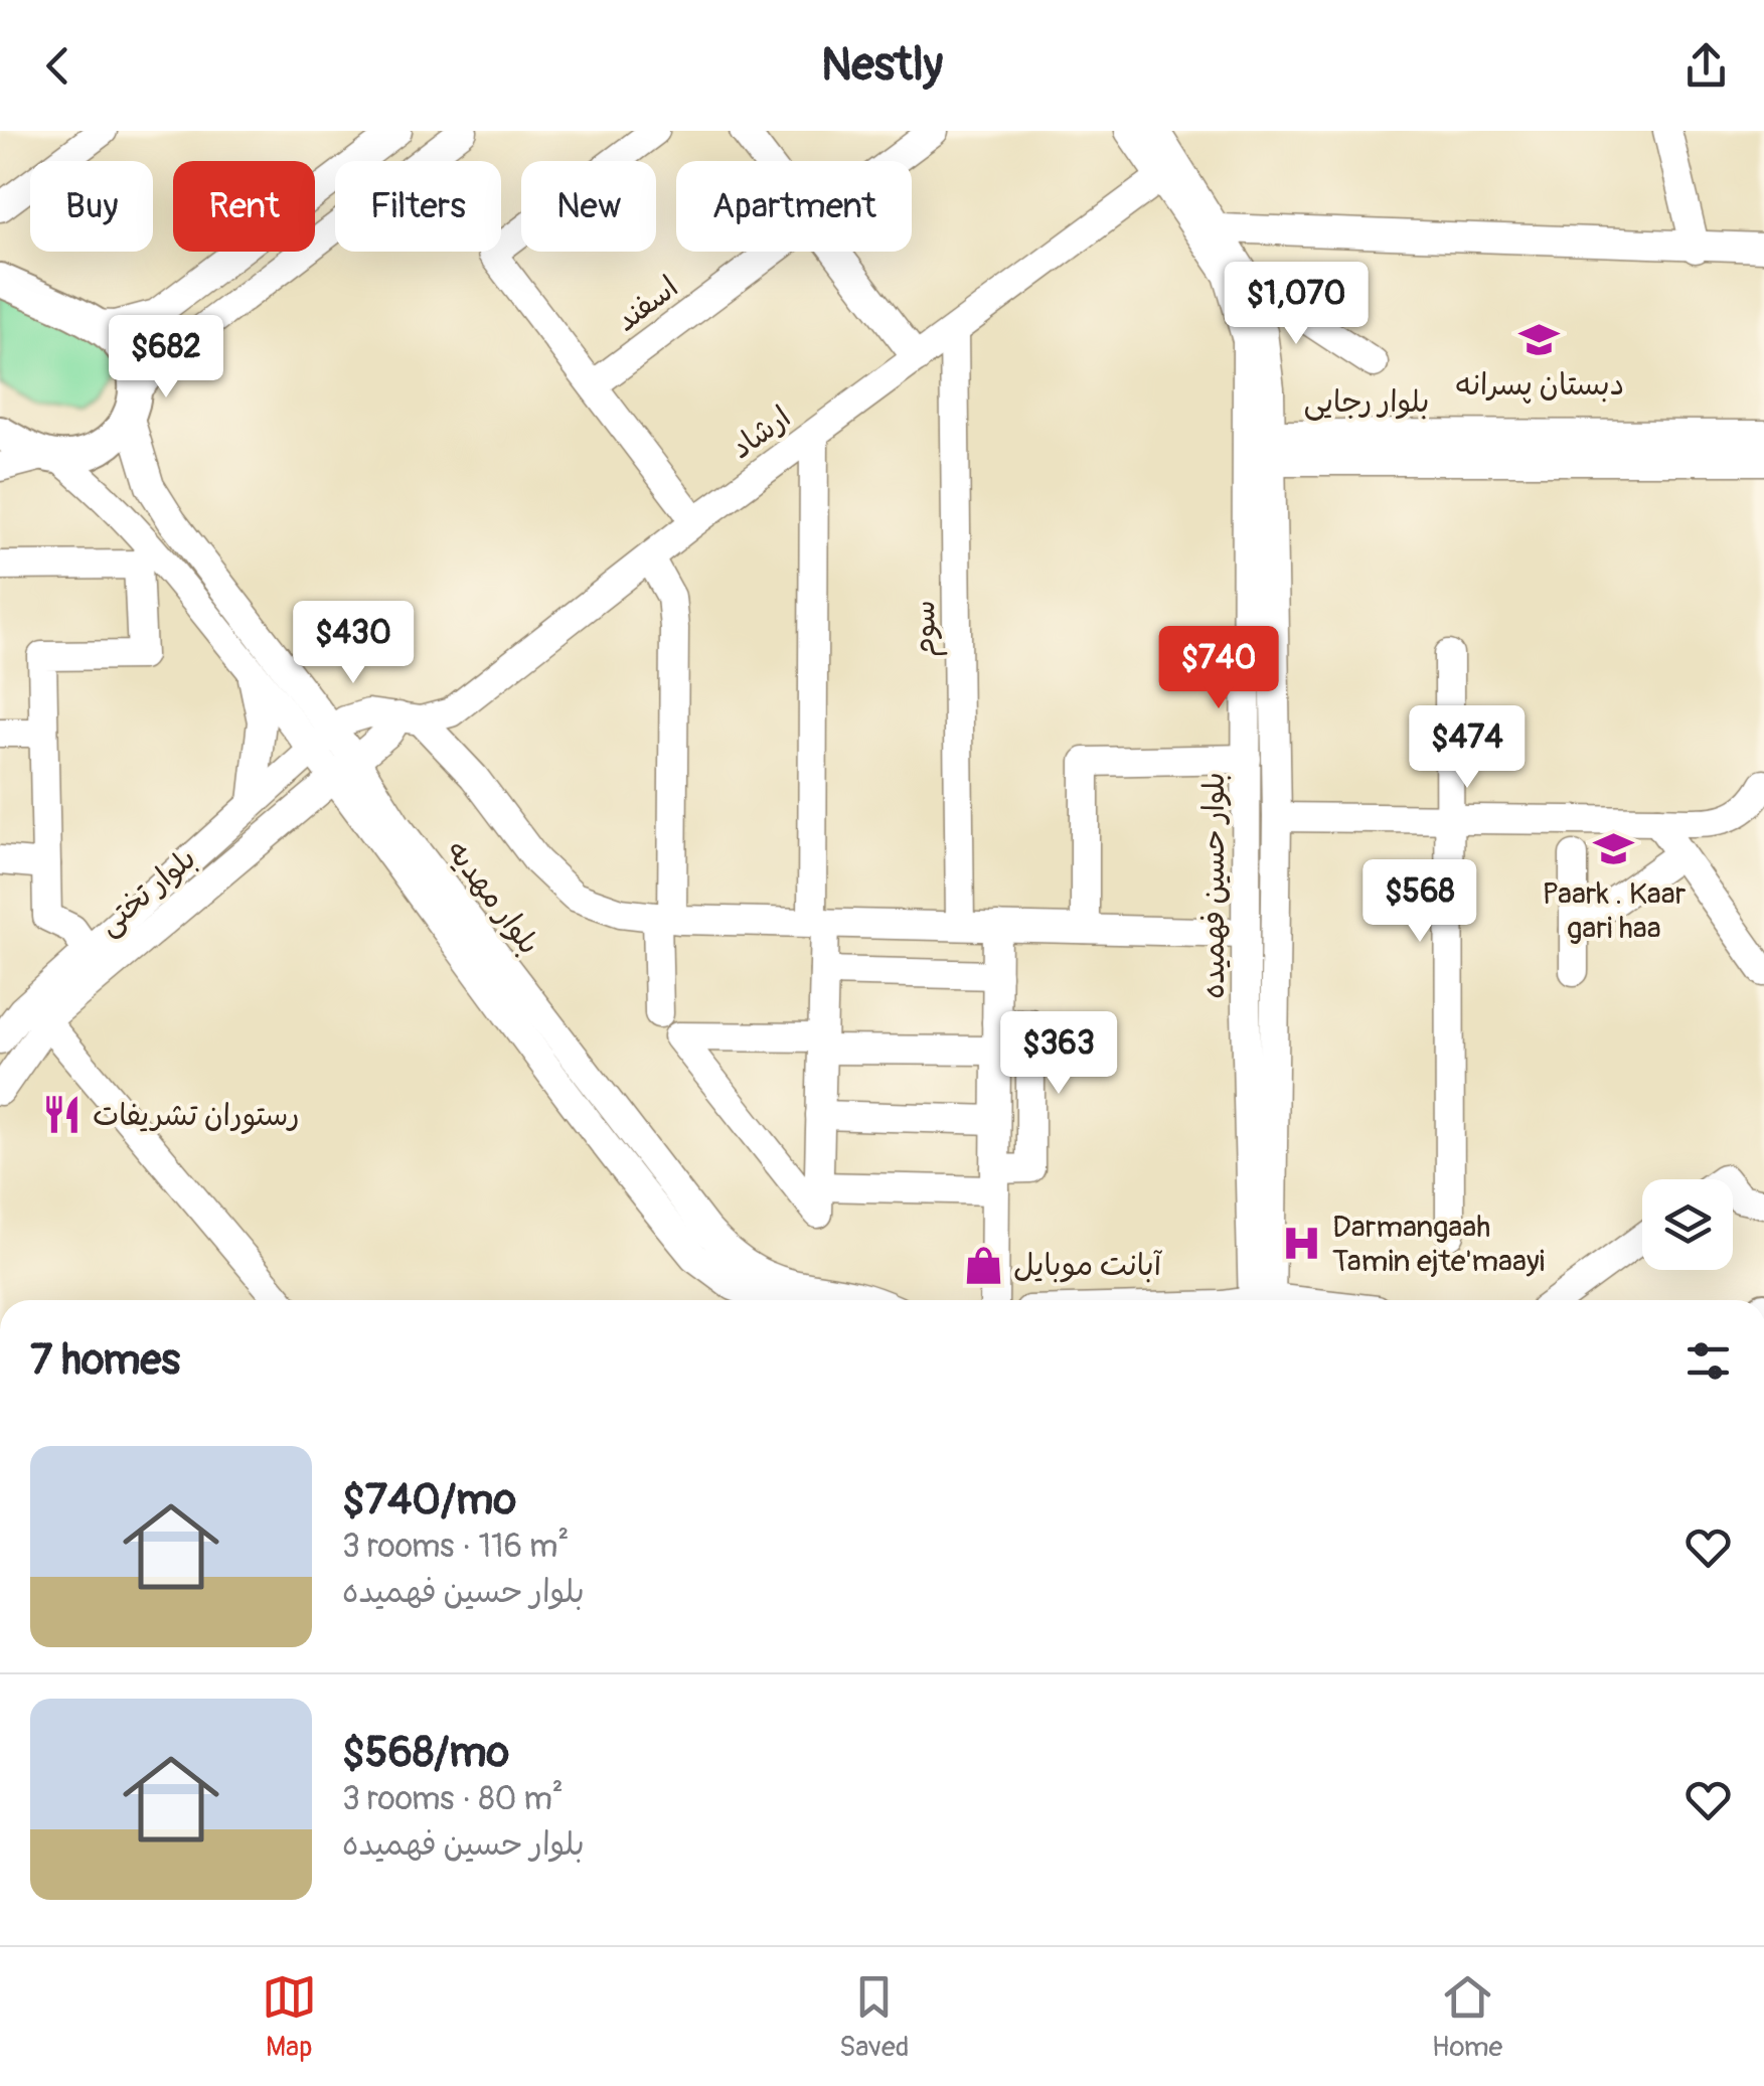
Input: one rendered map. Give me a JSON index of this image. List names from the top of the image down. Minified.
{"streets":{"street":["اسفند","بلوار رجایی","ارشاد","سوم","بلوار حسین فهمیده","بلوار تختی","بلوار مهدیه"]},"crossings":[["بلوار رجایی","بلوار حسین فهمیده"],["ارشاد","سوم"],["ارشاد","بلوار حسین فهمیده"],["ارشاد","بلوار تختی"],["ارشاد","بلوار مهدیه"],["بلوار تختی","بلوار مهدیه"]],"places":{"school or university":["دبستان پسرانه","Paark . Kaar gari haa"],"restaurant":["رستوران تشریفات"],"hospital":["Darmangaah Tamin ejte'maayi"],"shop":["آبانت موبایل"]},"page":{"header":"Nestly","chip":["Buy","Rent","Filters","New","Apartment"],"price":["$1,070","$682","$430","$740","$474","$568","$363"],"heading":"7 homes","list":[{"name":"$740/mo","note":"3 rooms · 116 m² · بلوار حسین فهمیده"},{"name":"$568/mo","note":"3 rooms · 80 m² · بلوار حسین فهمیده"}],"tabs":["Map","Saved","Home"]}}
